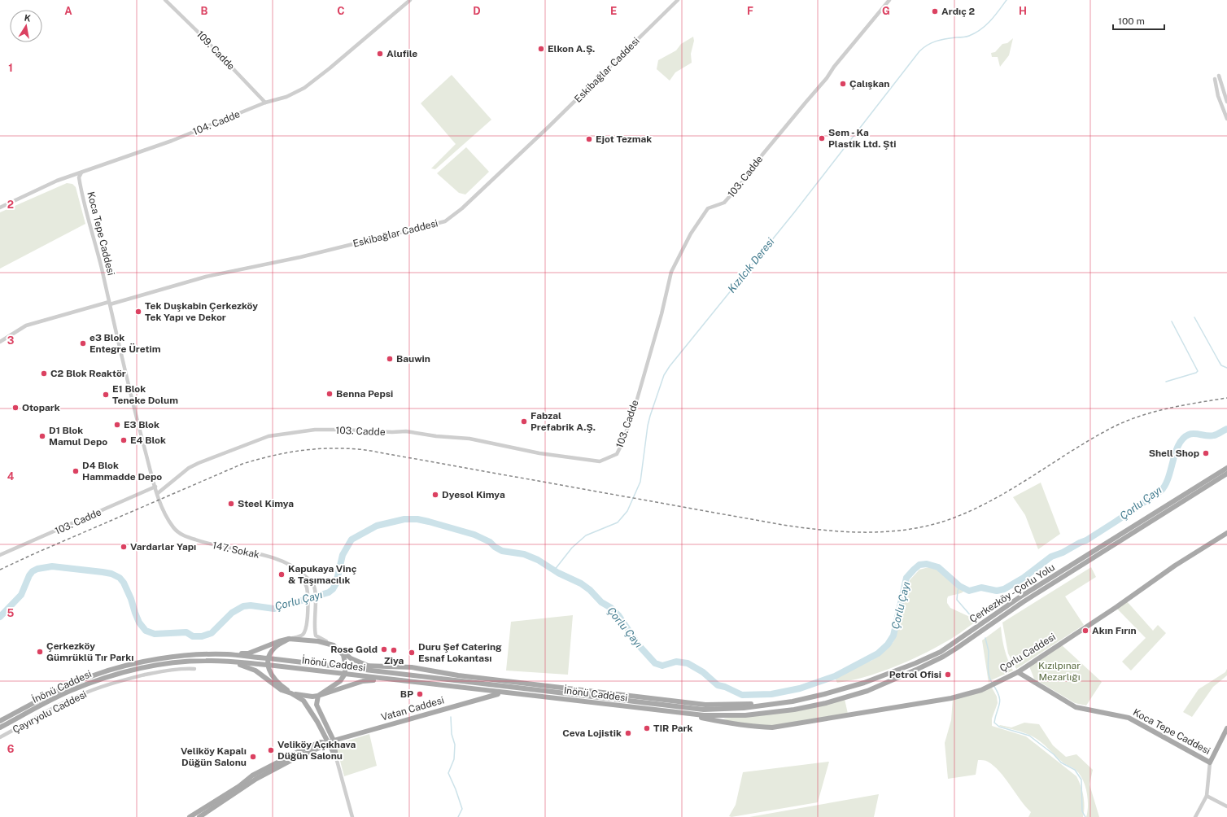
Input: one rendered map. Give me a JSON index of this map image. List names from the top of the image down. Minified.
{"streets":{"main road":["Koca Tepe Caddesi","Çerkezköy - Çorlu Yolu","Çorlu Caddesi","İnönü Caddesi","Vatan Caddesi"],"street":["109. Cadde","Eskibağlar Caddesi","104. Cadde","103. Cadde","147. Sokak","Çayıryolu Caddesi"]},"crossings":[["109. Cadde","104. Cadde"],["Eskibağlar Caddesi","Koca Tepe Caddesi"],["104. Cadde","Koca Tepe Caddesi"],["103. Cadde","Koca Tepe Caddesi"],["103. Cadde","147. Sokak"],["Koca Tepe Caddesi","147. Sokak"],["Koca Tepe Caddesi","Çorlu Caddesi"],["Çorlu Caddesi","İnönü Caddesi"],["İnönü Caddesi","Vatan Caddesi"]],"water":["Kızılcık Deresi","Çorlu Çayı"],"parks":["Kızılpınar Mezarlığı"],"places":["Ardıç 2","Elkon A.Ş.","Alufile","Çalışkan","Sem - Ka Plastik Ltd. Şti","Ejot Tezmak","Tek Duşkabin Çerkezköy Tek Yapı ve Dekor","e3 Blok Entegre Üretim","Bauwin","C2 Blok Reaktör","Benna Pepsi","E1 Blok Teneke Dolum","Otopark","Fabzal Prefabrik A.Ş.","E3 Blok","D1 Blok Mamul Depo","E4 Blok","Shell Shop","D4 Blok Hammadde Depo","Dyesol Kimya","Steel Kimya","Vardarlar Yapı","Kapukaya Vinç & Taşımacılık","Akın Fırın","Rose Gold","Ziya","Çerkezköy Gümrüklü Tır Parkı","Duru Şef Catering Esnaf Lokantası","Petrol Ofisi","BP","TIR Park","Ceva Lojistik","Veliköy Açıkhava Düğün Salonu","Veliköy Kapalı Düğün Salonu"],"scale_bar":"100 m","north":"top","grid":{"columns":["A","B","C","D","E","F","G","H"],"rows":["1","2","3","4","5","6"]}}
